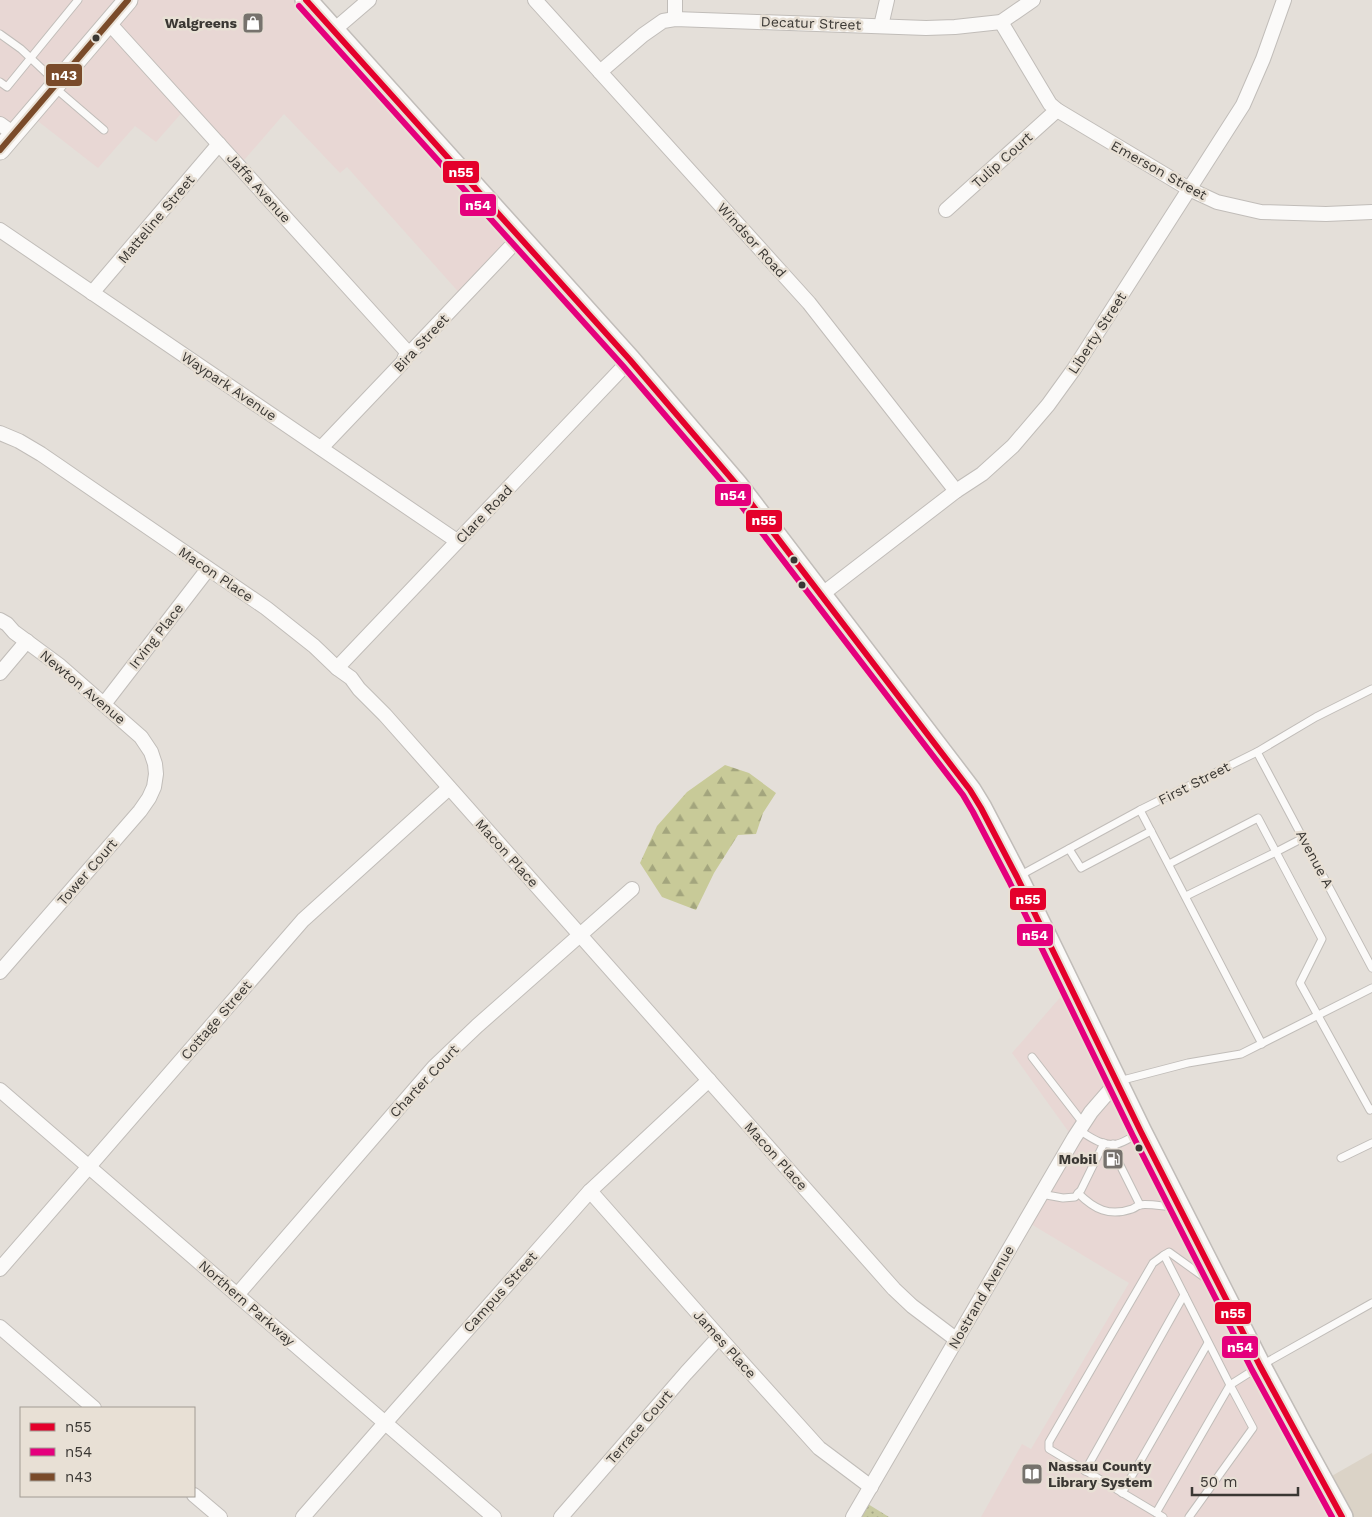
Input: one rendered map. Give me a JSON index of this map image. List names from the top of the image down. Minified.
{"streets":{"street":["Decatur Street","Tulip Court","Emerson Street","Jaffa Avenue","Matteline Street","Windsor Road","Liberty Street","Bira Street","Waypark Avenue","Clare Road","Macon Place","Irving Place","Newton Avenue","Tower Court","Cottage Street","Charter Court","Campus Street","Nostrand Avenue","Northern Parkway","James Place","Terrace Court"],"lane":["First Street","Avenue A"]},"crossings":[["Decatur Street","Emerson Street"],["Decatur Street","Windsor Road"],["Tulip Court","Emerson Street"],["Emerson Street","Liberty Street"],["Jaffa Avenue","Matteline Street"],["Jaffa Avenue","Bira Street"],["Matteline Street","Waypark Avenue"],["Windsor Road","Liberty Street"],["Bira Street","Waypark Avenue"],["Waypark Avenue","Clare Road"],["Clare Road","Macon Place"],["Macon Place","Irving Place"],["Macon Place","Cottage Street"],["Macon Place","Charter Court"],["Macon Place","Campus Street"],["Macon Place","Nostrand Avenue"],["Irving Place","Newton Avenue"],["Newton Avenue","Tower Court"],["First Street","Avenue A"],["Cottage Street","Northern Parkway"],["Charter Court","Northern Parkway"],["Campus Street","Northern Parkway"],["Campus Street","James Place"],["Nostrand Avenue","James Place"],["James Place","Terrace Court"]],"places":{"shop":["Walgreens"],"fuel station":["Mobil"],"library":["Nassau County Library System"]},"lines":["transit line n55","transit line n43","transit line n54"],"legend":["n55","n54","n43"],"scale_bar":"50 m"}
